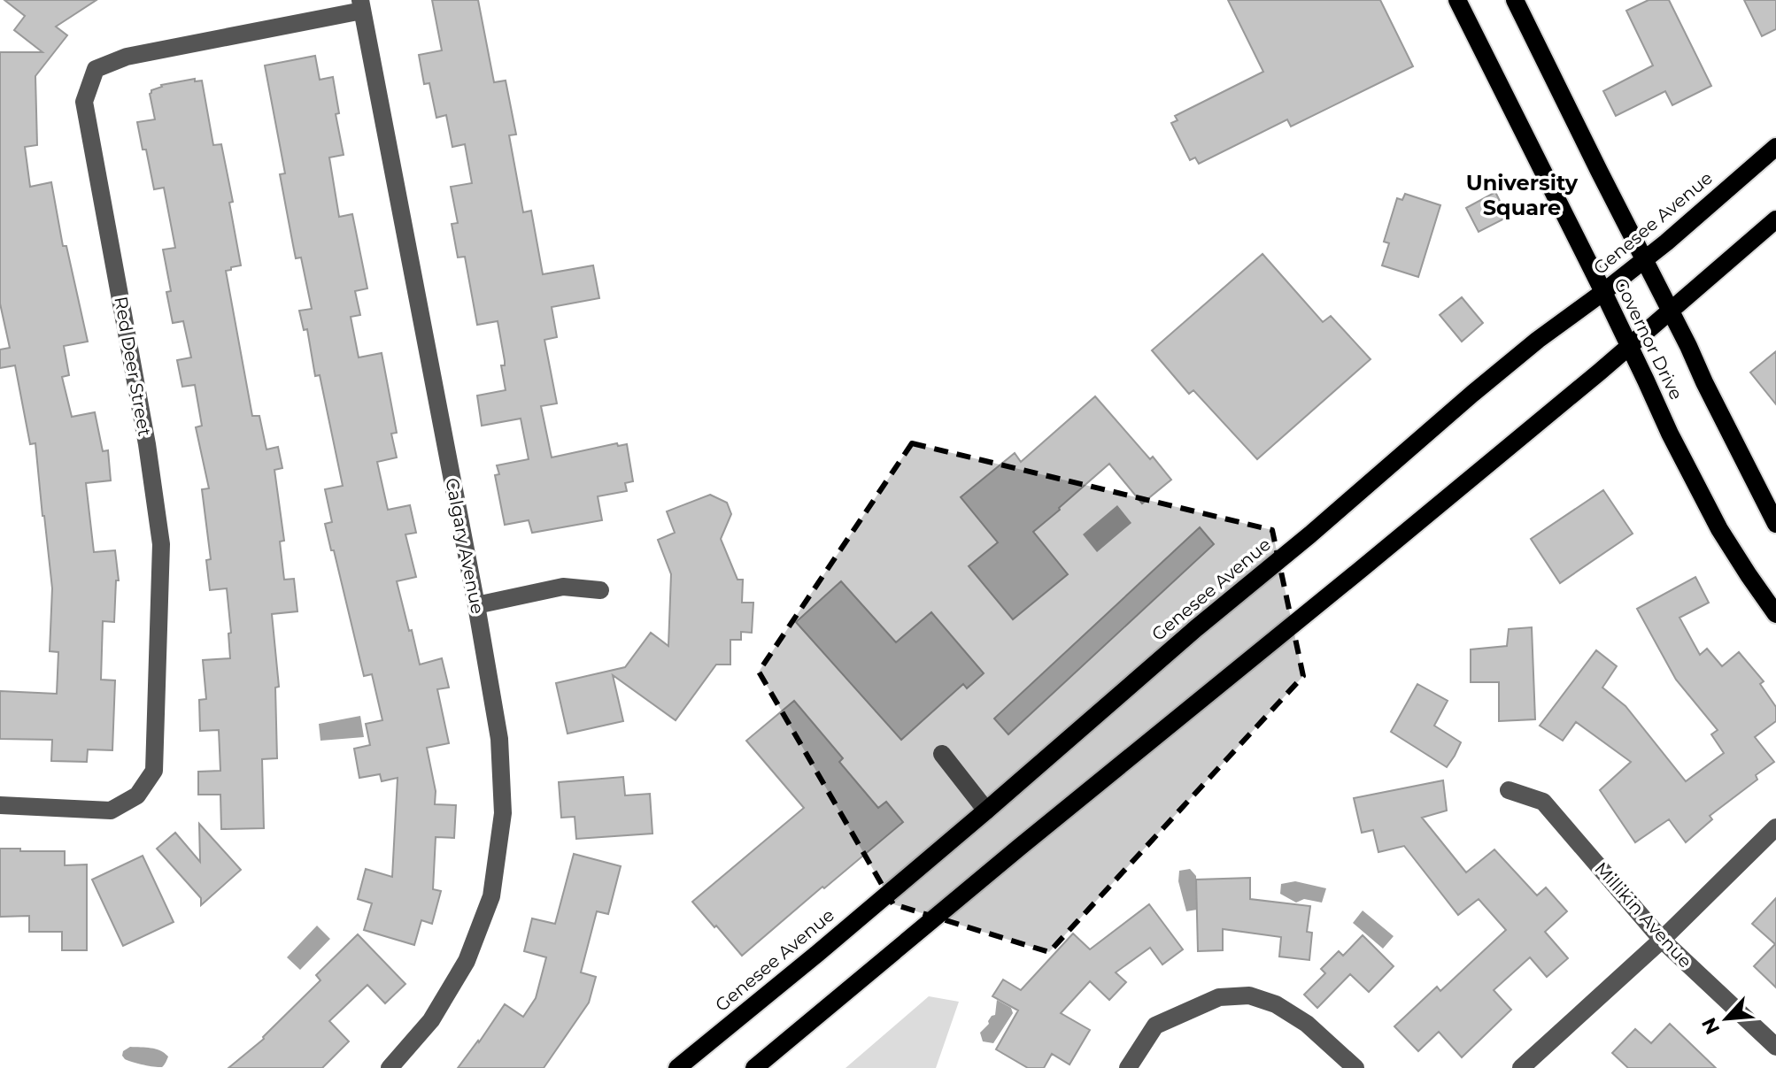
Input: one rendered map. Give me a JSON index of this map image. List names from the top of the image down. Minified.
{"streets":{"main road":["Genesee Avenue","Governor Drive"],"street":["Red Deer Street","Calgary Avenue","Millikin Avenue"]},"crossings":[["Genesee Avenue","Governor Drive"],["Red Deer Street","Calgary Avenue"]],"districts":["University Square"],"north":"bottom left"}
